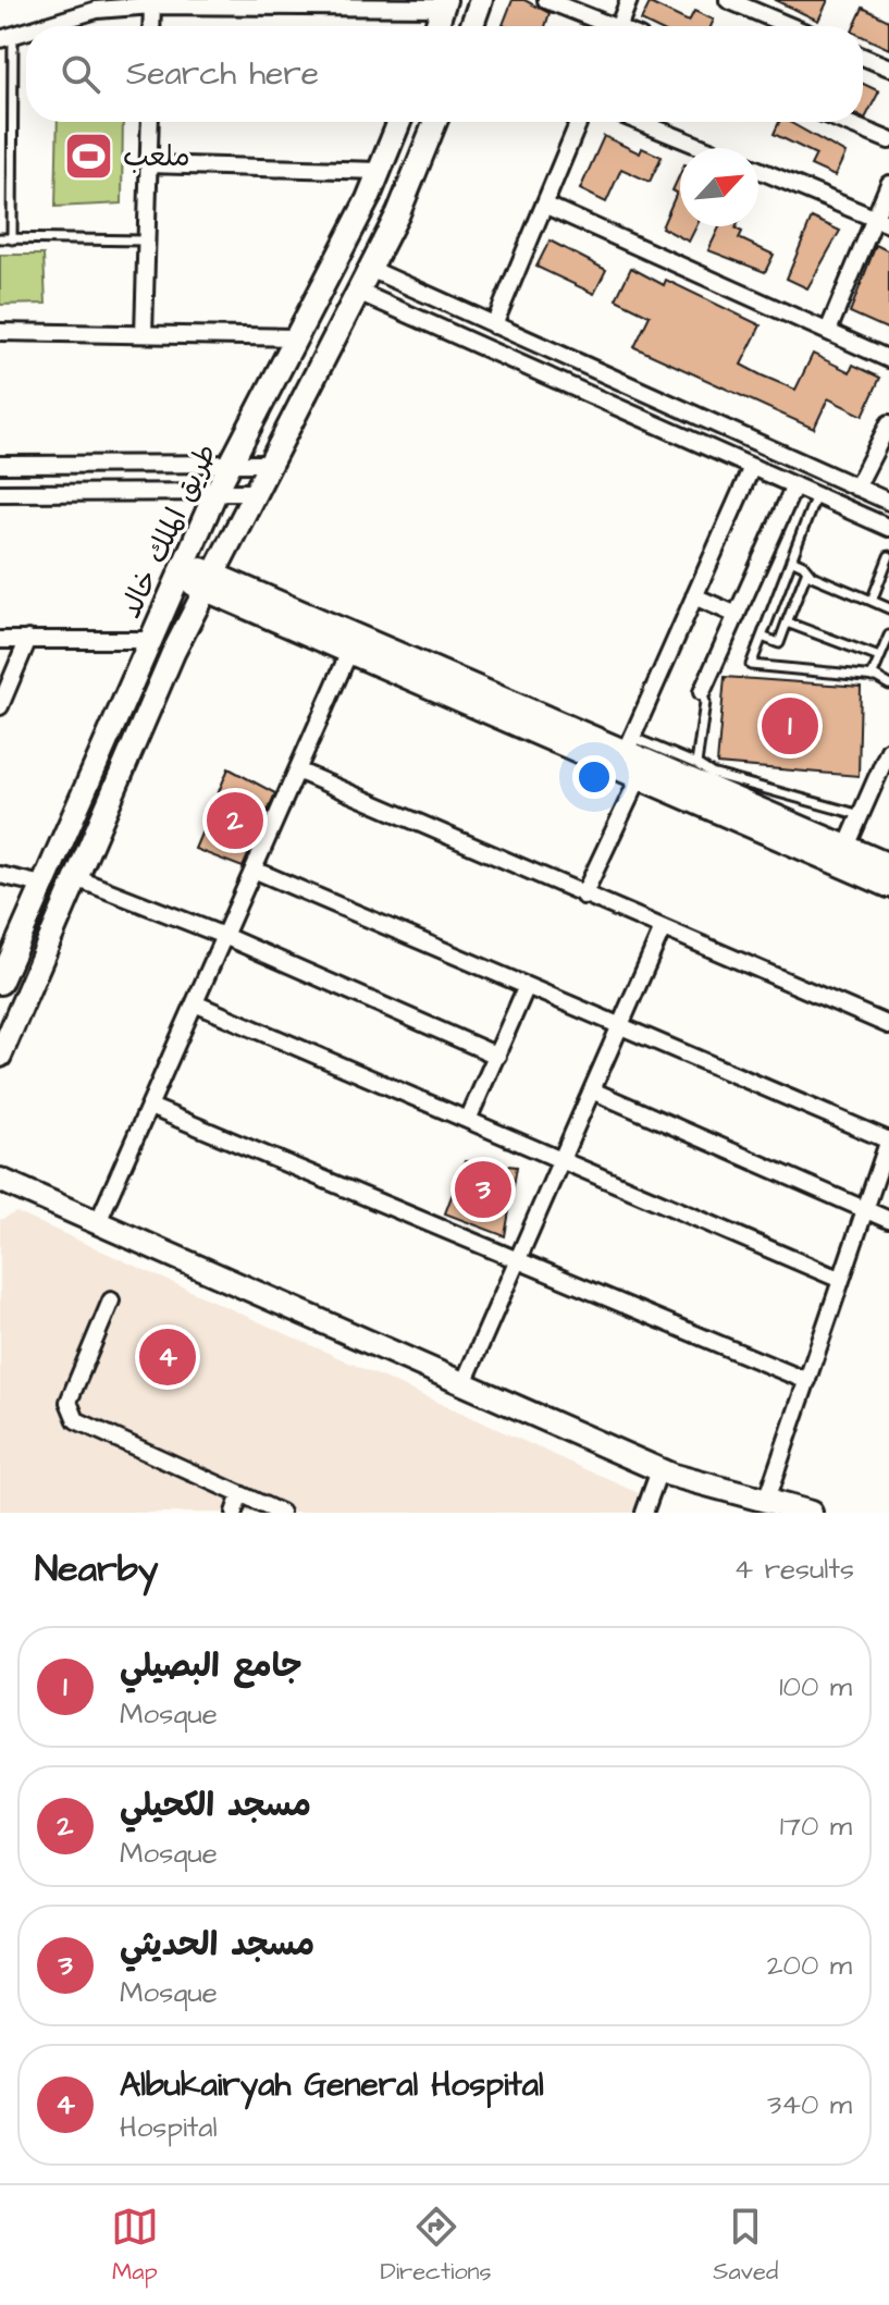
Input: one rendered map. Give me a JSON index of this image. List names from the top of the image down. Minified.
{"streets":{"street":["طريق الملك خالد"]},"places":{"sports":["ملعب"]},"north":"top right","page":{"search":"Search here","pins":["1","2","3","4"],"heading":["Nearby","4 results"],"list":[{"mark":"1","name":"جامع البصيلي","note":"Mosque","value":"100 m"},{"mark":"2","name":"مسجد الكحيلي","note":"Mosque","value":"170 m"},{"mark":"3","name":"مسجد الحديثي","note":"Mosque","value":"200 m"},{"mark":"4","name":"Albukairyah General Hospital","note":"Hospital","value":"340 m"}],"nav":["Map","Directions","Saved"]}}
